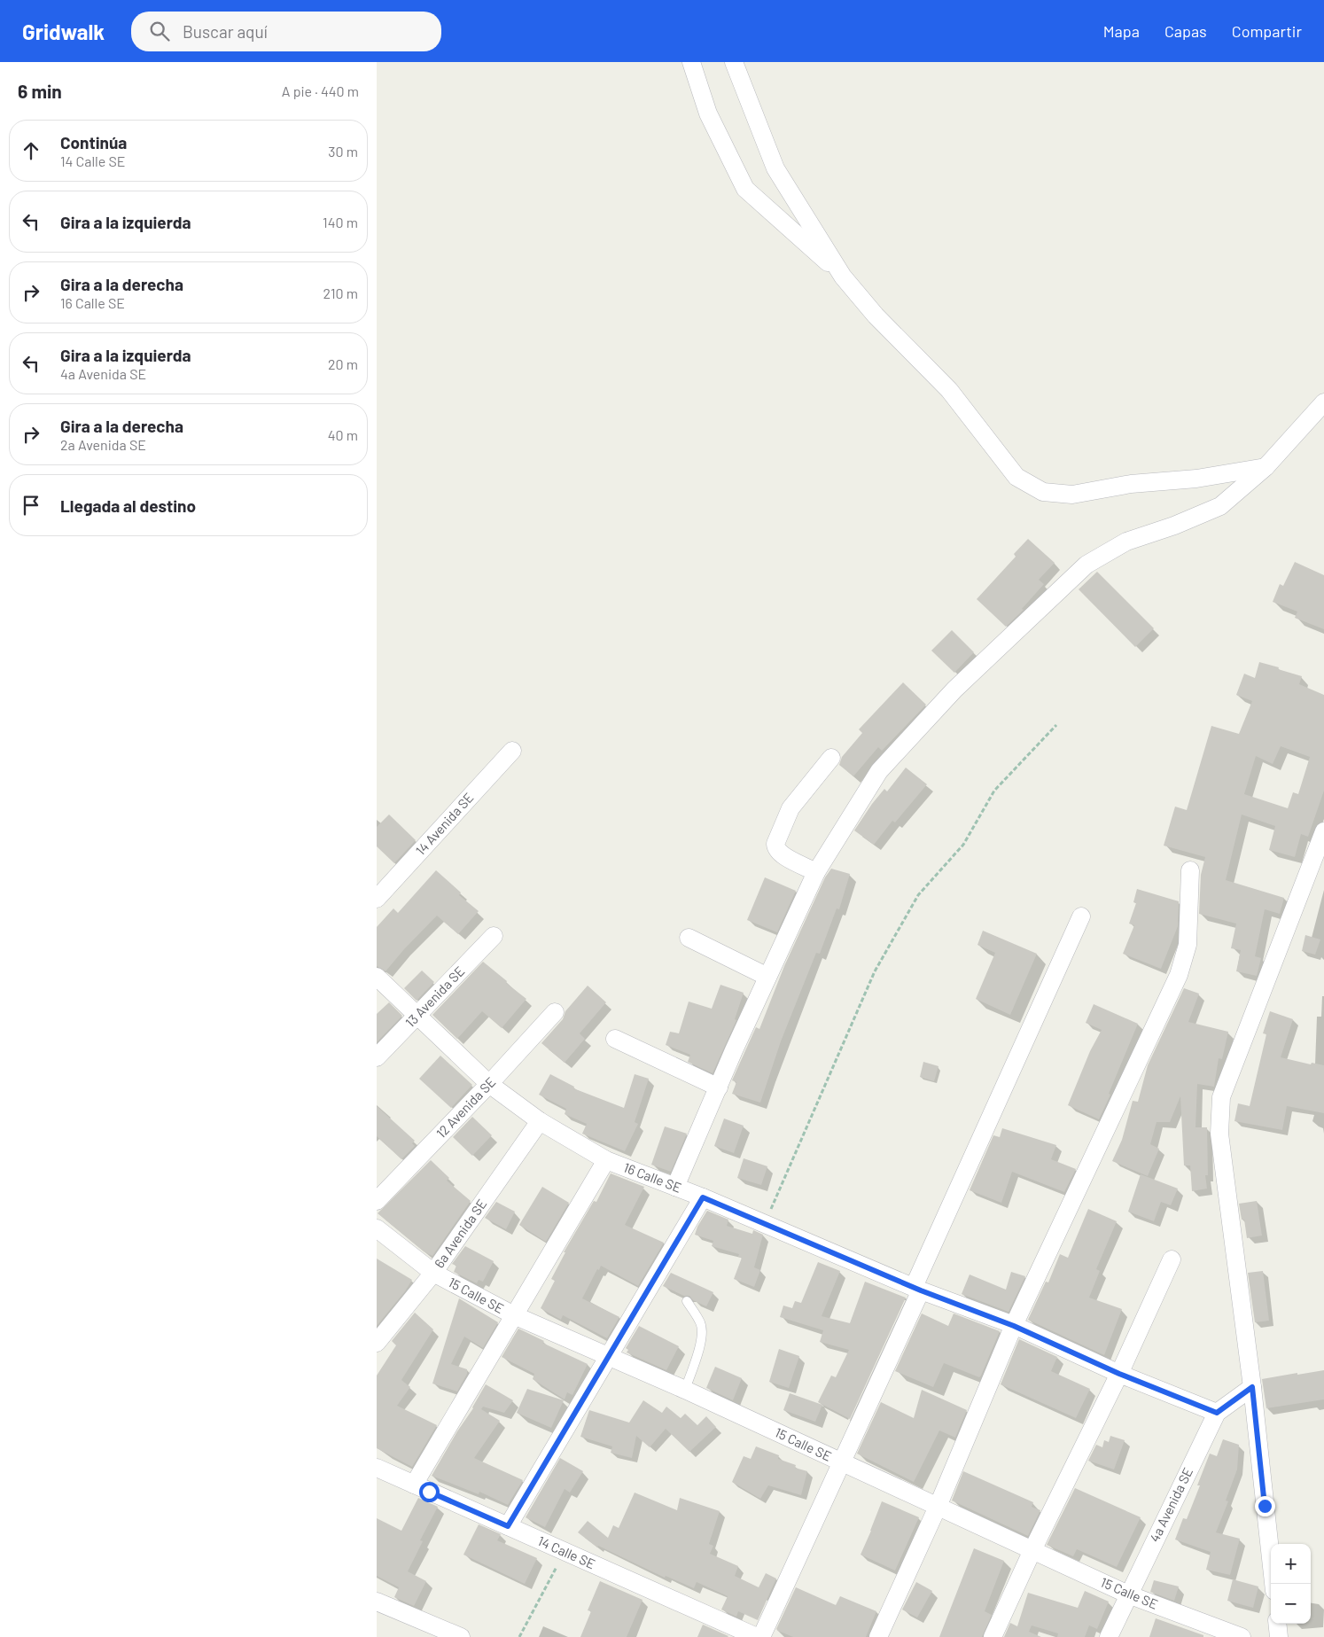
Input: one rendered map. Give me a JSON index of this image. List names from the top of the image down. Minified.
{"streets":{"street":["14 Avenida SE","13 Avenida SE","12 Avenida SE","16 Calle SE","6a Avenida SE","15 Calle SE","4a Avenida SE","14 Calle SE"]},"crossings":[["13 Avenida SE","16 Calle SE"],["12 Avenida SE","16 Calle SE"],["16 Calle SE","6a Avenida SE"],["16 Calle SE","4a Avenida SE"],["6a Avenida SE","15 Calle SE"],["15 Calle SE","4a Avenida SE"]],"page":{"header":"Gridwalk","search":"Buscar aquí","nav":["Mapa","Capas","Compartir"],"heading":["6 min","A pie · 440 m"],"list":[["Continúa","14 Calle SE","30 m"],["Gira a la izquierda","140 m"],["Gira a la derecha","16 Calle SE","210 m"],["Gira a la izquierda","4a Avenida SE","20 m"],["Gira a la derecha","2a Avenida SE","40 m"],"Llegada al destino"],"map_buttons":["+","−"]}}
